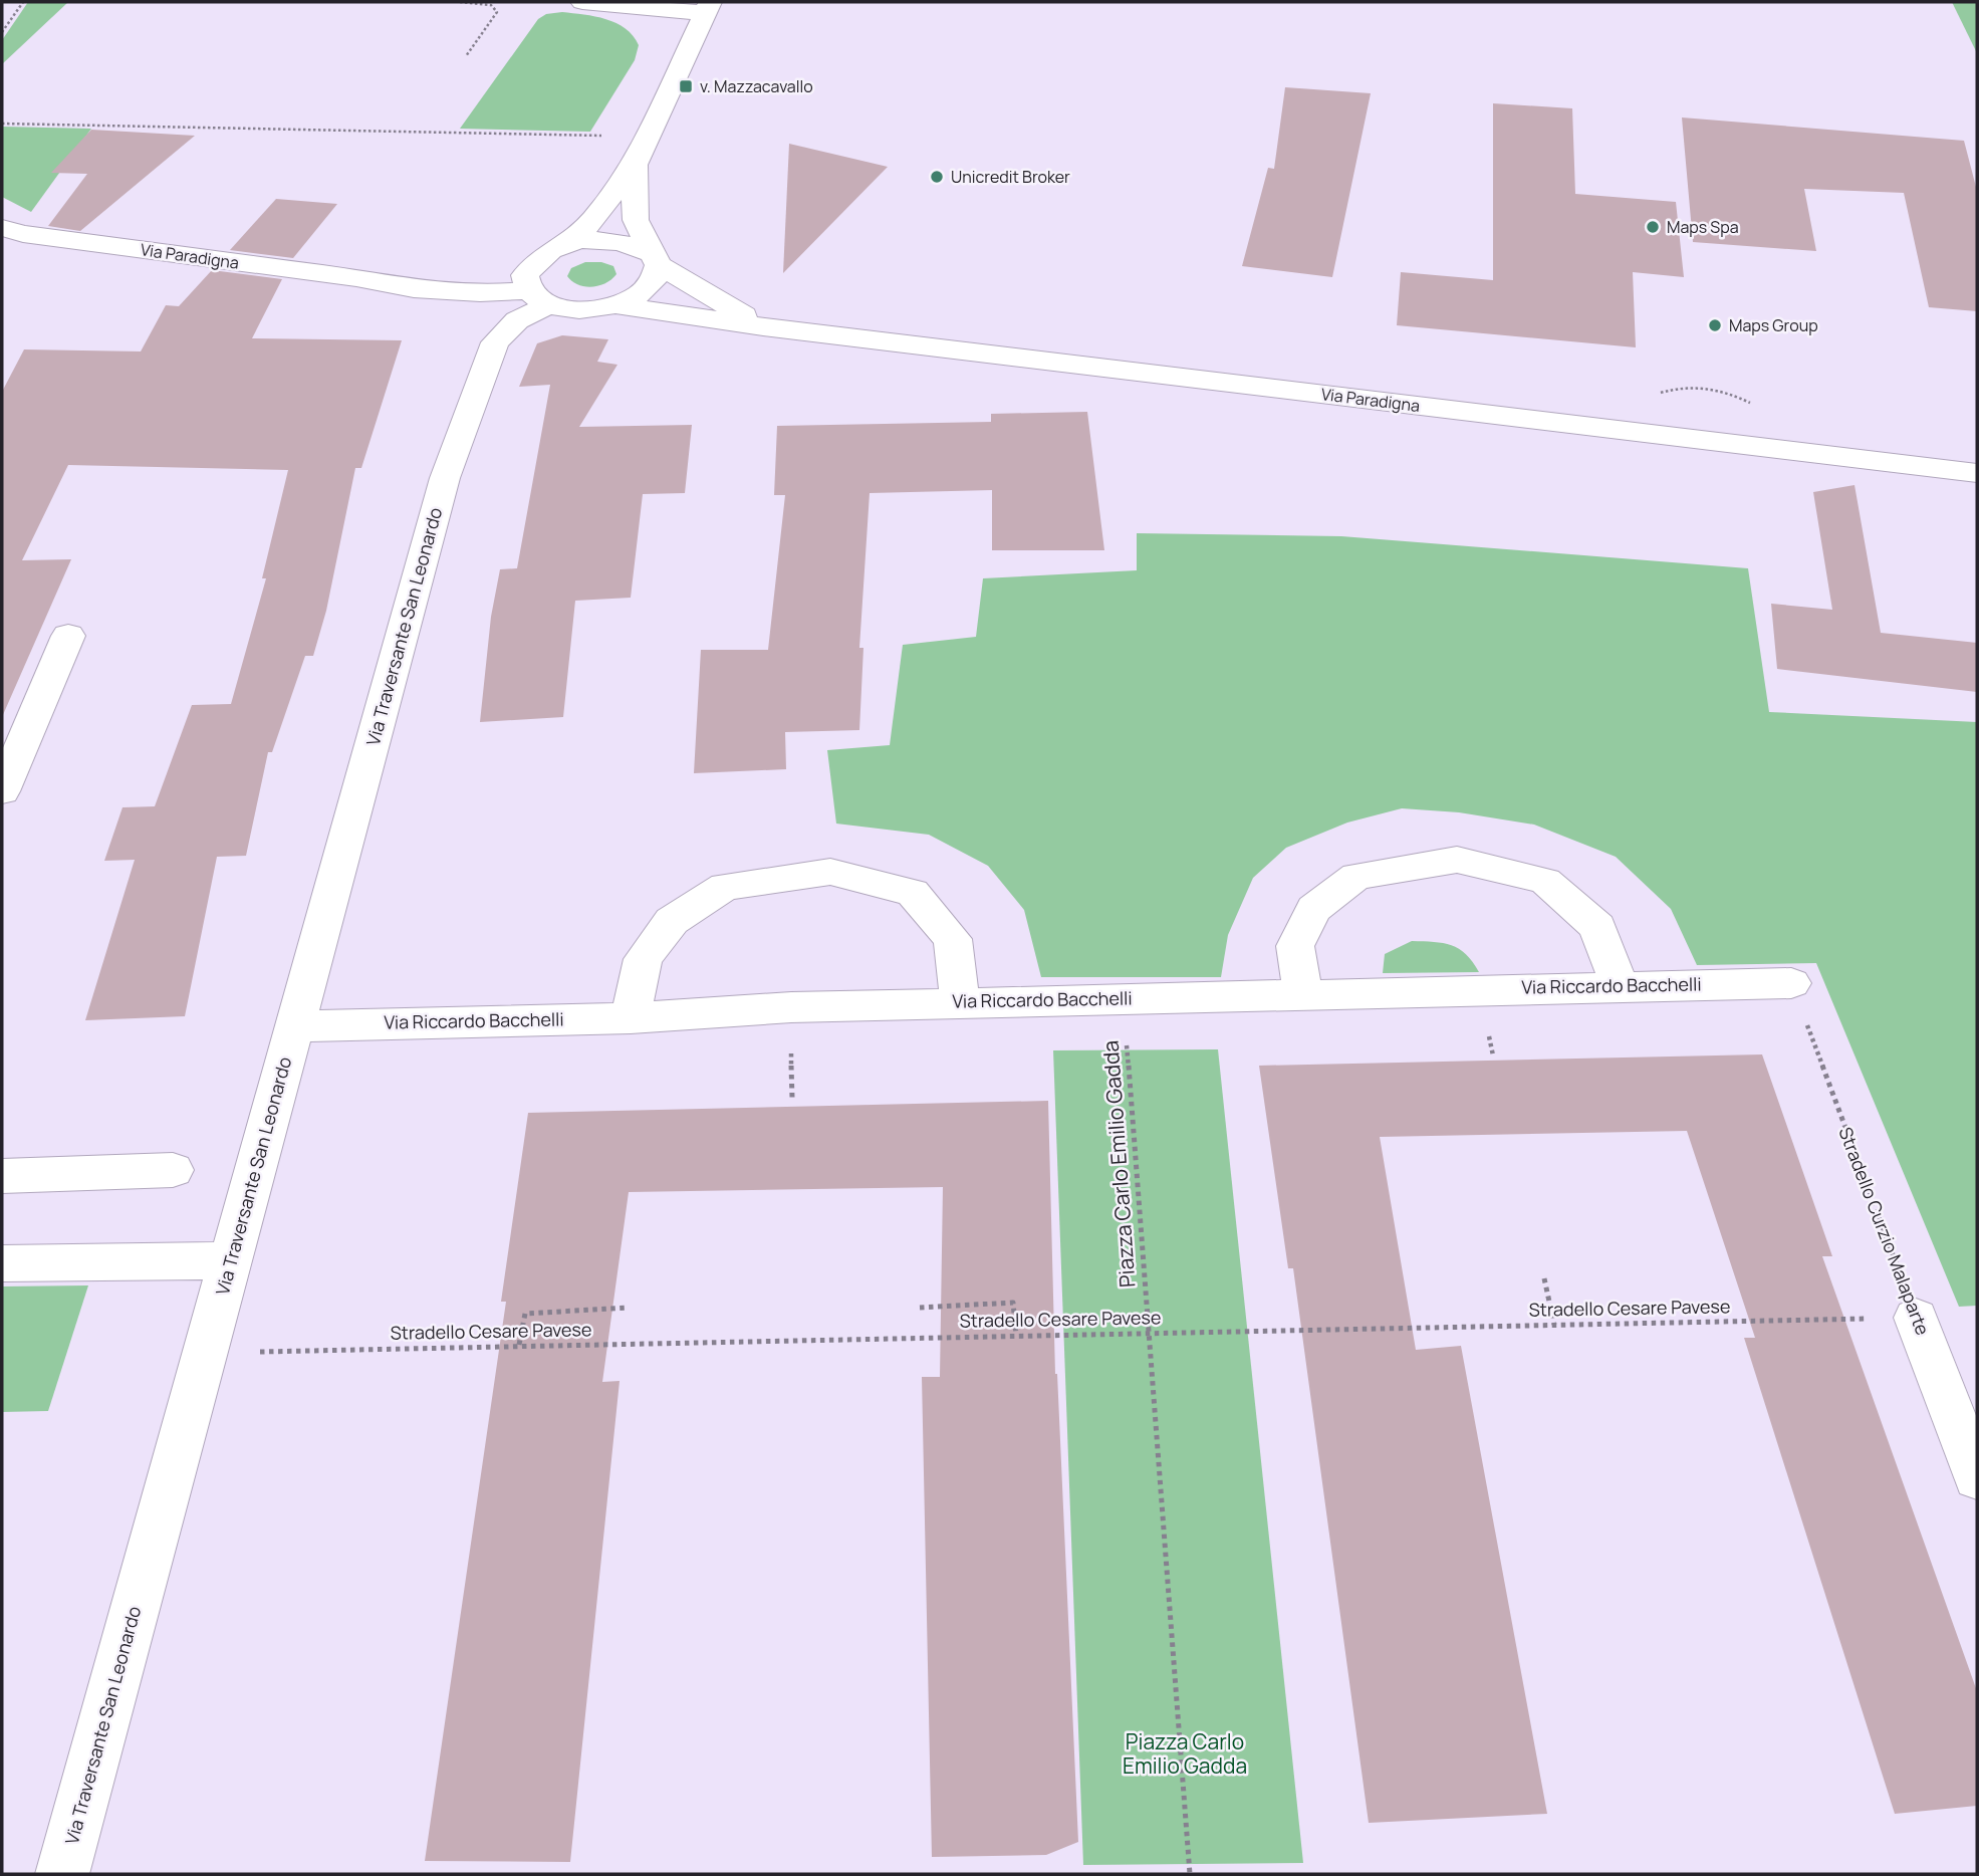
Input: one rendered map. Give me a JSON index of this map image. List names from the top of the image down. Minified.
{"streets":{"street":["Via Paradigna","Via Traversante San Leonardo","Via Riccardo Bacchelli","Stradello Curzio Malaparte"],"path":["Piazza Carlo Emilio Gadda","Stradello Cesare Pavese"]},"crossings":[["Via Paradigna","Via Traversante San Leonardo"],["Via Traversante San Leonardo","Via Riccardo Bacchelli"],["Via Traversante San Leonardo","Stradello Cesare Pavese"],["Via Riccardo Bacchelli","Piazza Carlo Emilio Gadda"],["Via Riccardo Bacchelli","Stradello Curzio Malaparte"],["Piazza Carlo Emilio Gadda","Stradello Cesare Pavese"],["Stradello Curzio Malaparte","Stradello Cesare Pavese"]],"parks":["Piazza Carlo Emilio Gadda"],"places":{"transit":["v. Mazzacavallo"],"other":["Unicredit Broker","Maps Spa","Maps Group"]}}
